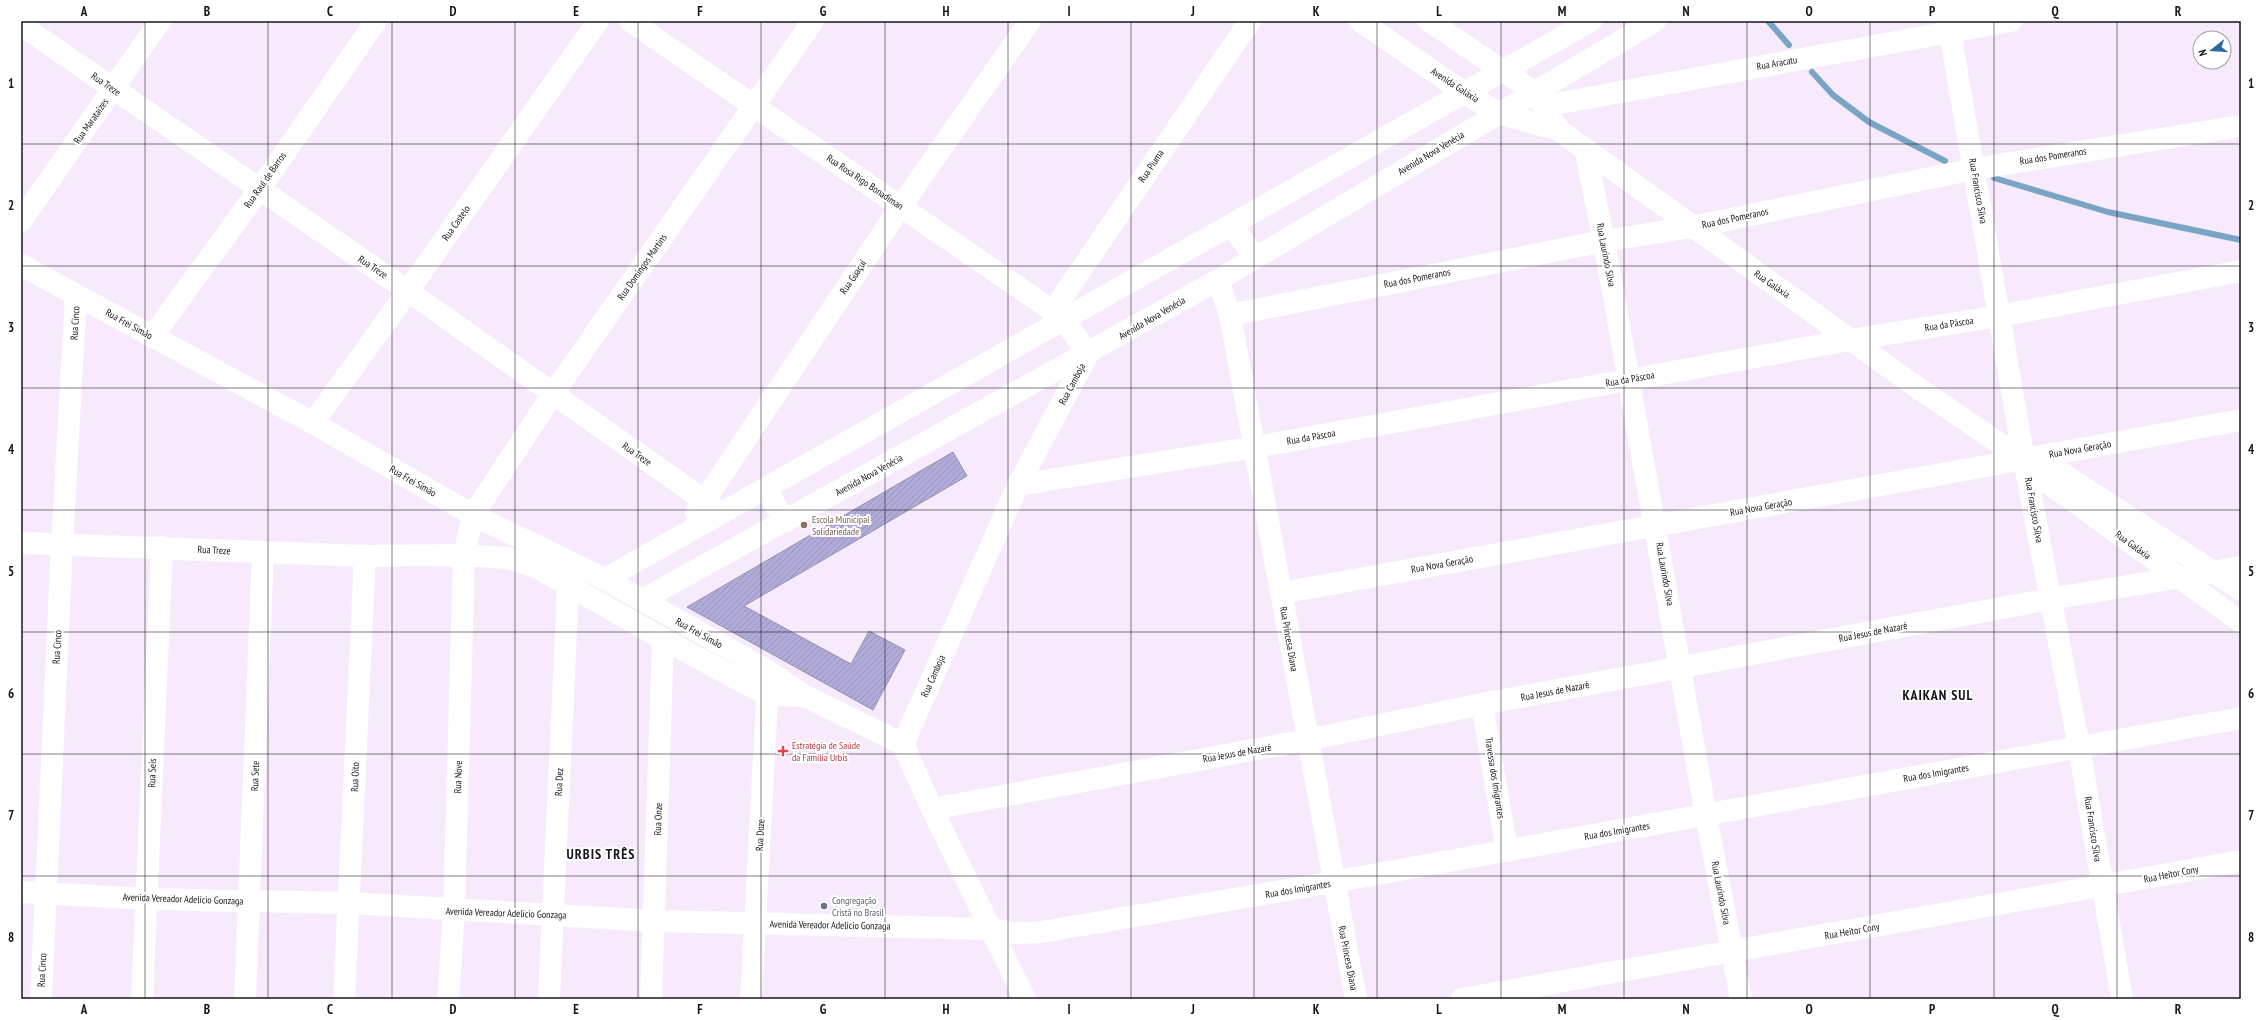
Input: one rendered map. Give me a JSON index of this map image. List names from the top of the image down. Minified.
{"streets":{"street":["Rua Aracatu","Rua Treze","Avenida Galáxia","Rua Marataízes","Avenida Nova Venécia","Rua dos Pomeranos","Rua Piuma","Rua Raul de Barros","Rua Rosa Rigo Bonadiman","Rua Francisco Silva","Rua Castelo","Rua Laurindo Silva","Rua Domingos Martins","Rua Guaçuí","Rua Galáxia","Rua Cinco","Rua Frei Simão","Rua da Páscoa","Rua Camboja","Rua Nova Geração","Rua Jesus de Nazaré","Rua Princesa Diana","Rua Seis","Rua dos Imigrantes","Rua Sete","Rua Oito","Rua Nove","Travessa dos Imigrantes","Rua Dez","Rua Onze","Rua Doze","Rua Heitor Cony","Avenida Vereador Adelicio Gonzaga"]},"crossings":[["Rua Aracatu","Avenida Nova Venécia"],["Rua Aracatu","Rua Francisco Silva"],["Rua Aracatu","Rua Galáxia"],["Rua Treze","Rua Marataízes"],["Rua Treze","Rua Raul de Barros"],["Rua Treze","Rua Castelo"],["Rua Treze","Rua Domingos Martins"],["Rua Treze","Rua Guaçuí"],["Rua Treze","Rua Cinco"],["Rua Treze","Rua Frei Simão"],["Rua Treze","Rua Seis"],["Rua Treze","Rua Sete"],["Rua Treze","Rua Oito"],["Rua Treze","Rua Nove"],["Rua Treze","Rua Dez"],["Avenida Galáxia","Avenida Nova Venécia"],["Avenida Galáxia","Rua Galáxia"],["Avenida Nova Venécia","Rua Rosa Rigo Bonadiman"],["Avenida Nova Venécia","Rua Galáxia"],["Avenida Nova Venécia","Rua Frei Simão"],["Avenida Nova Venécia","Rua Camboja"],["Avenida Nova Venécia","Rua Princesa Diana"],["Rua dos Pomeranos","Rua Francisco Silva"],["Rua dos Pomeranos","Rua Laurindo Silva"],["Rua dos Pomeranos","Rua Galáxia"],["Rua dos Pomeranos","Rua Princesa Diana"],["Rua Piuma","Rua Rosa Rigo Bonadiman"],["Rua Raul de Barros","Rua Frei Simão"],["Rua Rosa Rigo Bonadiman","Rua Domingos Martins"],["Rua Rosa Rigo Bonadiman","Rua Guaçuí"],["Rua Rosa Rigo Bonadiman","Rua Camboja"],["Rua Francisco Silva","Rua Galáxia"],["Rua Francisco Silva","Rua da Páscoa"],["Rua Francisco Silva","Rua Nova Geração"],["Rua Francisco Silva","Rua Jesus de Nazaré"],["Rua Francisco Silva","Rua dos Imigrantes"],["Rua Francisco Silva","Rua Heitor Cony"],["Rua Castelo","Rua Frei Simão"],["Rua Laurindo Silva","Rua Galáxia"],["Rua Laurindo Silva","Rua da Páscoa"],["Rua Laurindo Silva","Rua Nova Geração"],["Rua Laurindo Silva","Rua Jesus de Nazaré"],["Rua Laurindo Silva","Rua dos Imigrantes"],["Rua Laurindo Silva","Rua Heitor Cony"],["Rua Domingos Martins","Rua Frei Simão"],["Rua Domingos Martins","Rua Nove"],["Rua Galáxia","Rua da Páscoa"],["Rua Galáxia","Rua Nova Geração"],["Rua Galáxia","Rua Jesus de Nazaré"],["Rua Cinco","Rua Frei Simão"],["Rua Cinco","Avenida Vereador Adelicio Gonzaga"],["Rua Frei Simão","Rua Camboja"],["Rua Frei Simão","Rua Nove"],["Rua Frei Simão","Rua Dez"],["Rua Frei Simão","Rua Onze"],["Rua Frei Simão","Rua Doze"],["Rua da Páscoa","Rua Camboja"],["Rua da Páscoa","Rua Princesa Diana"],["Rua Nova Geração","Rua Princesa Diana"],["Rua Jesus de Nazaré","Rua Princesa Diana"],["Rua Jesus de Nazaré","Travessa dos Imigrantes"],["Rua Princesa Diana","Rua dos Imigrantes"],["Rua Seis","Avenida Vereador Adelicio Gonzaga"],["Rua dos Imigrantes","Travessa dos Imigrantes"],["Rua dos Imigrantes","Avenida Vereador Adelicio Gonzaga"],["Rua Sete","Avenida Vereador Adelicio Gonzaga"],["Rua Oito","Avenida Vereador Adelicio Gonzaga"],["Rua Nove","Avenida Vereador Adelicio Gonzaga"],["Rua Dez","Avenida Vereador Adelicio Gonzaga"],["Rua Onze","Avenida Vereador Adelicio Gonzaga"],["Rua Doze","Avenida Vereador Adelicio Gonzaga"]],"districts":["KAIKAN SUL","URBIS TRÊS"],"places":{"other":["Escola Municipal Solidariedade","Congregação Cristã no Brasil"],"health":["Estratégia de Saúde da Família Urbis"]},"north":"left","grid":{"columns":["A","B","C","D","E","F","G","H","I","J","K","L","M","N","O","P","Q","R"],"rows":["1","2","3","4","5","6","7","8"]}}
